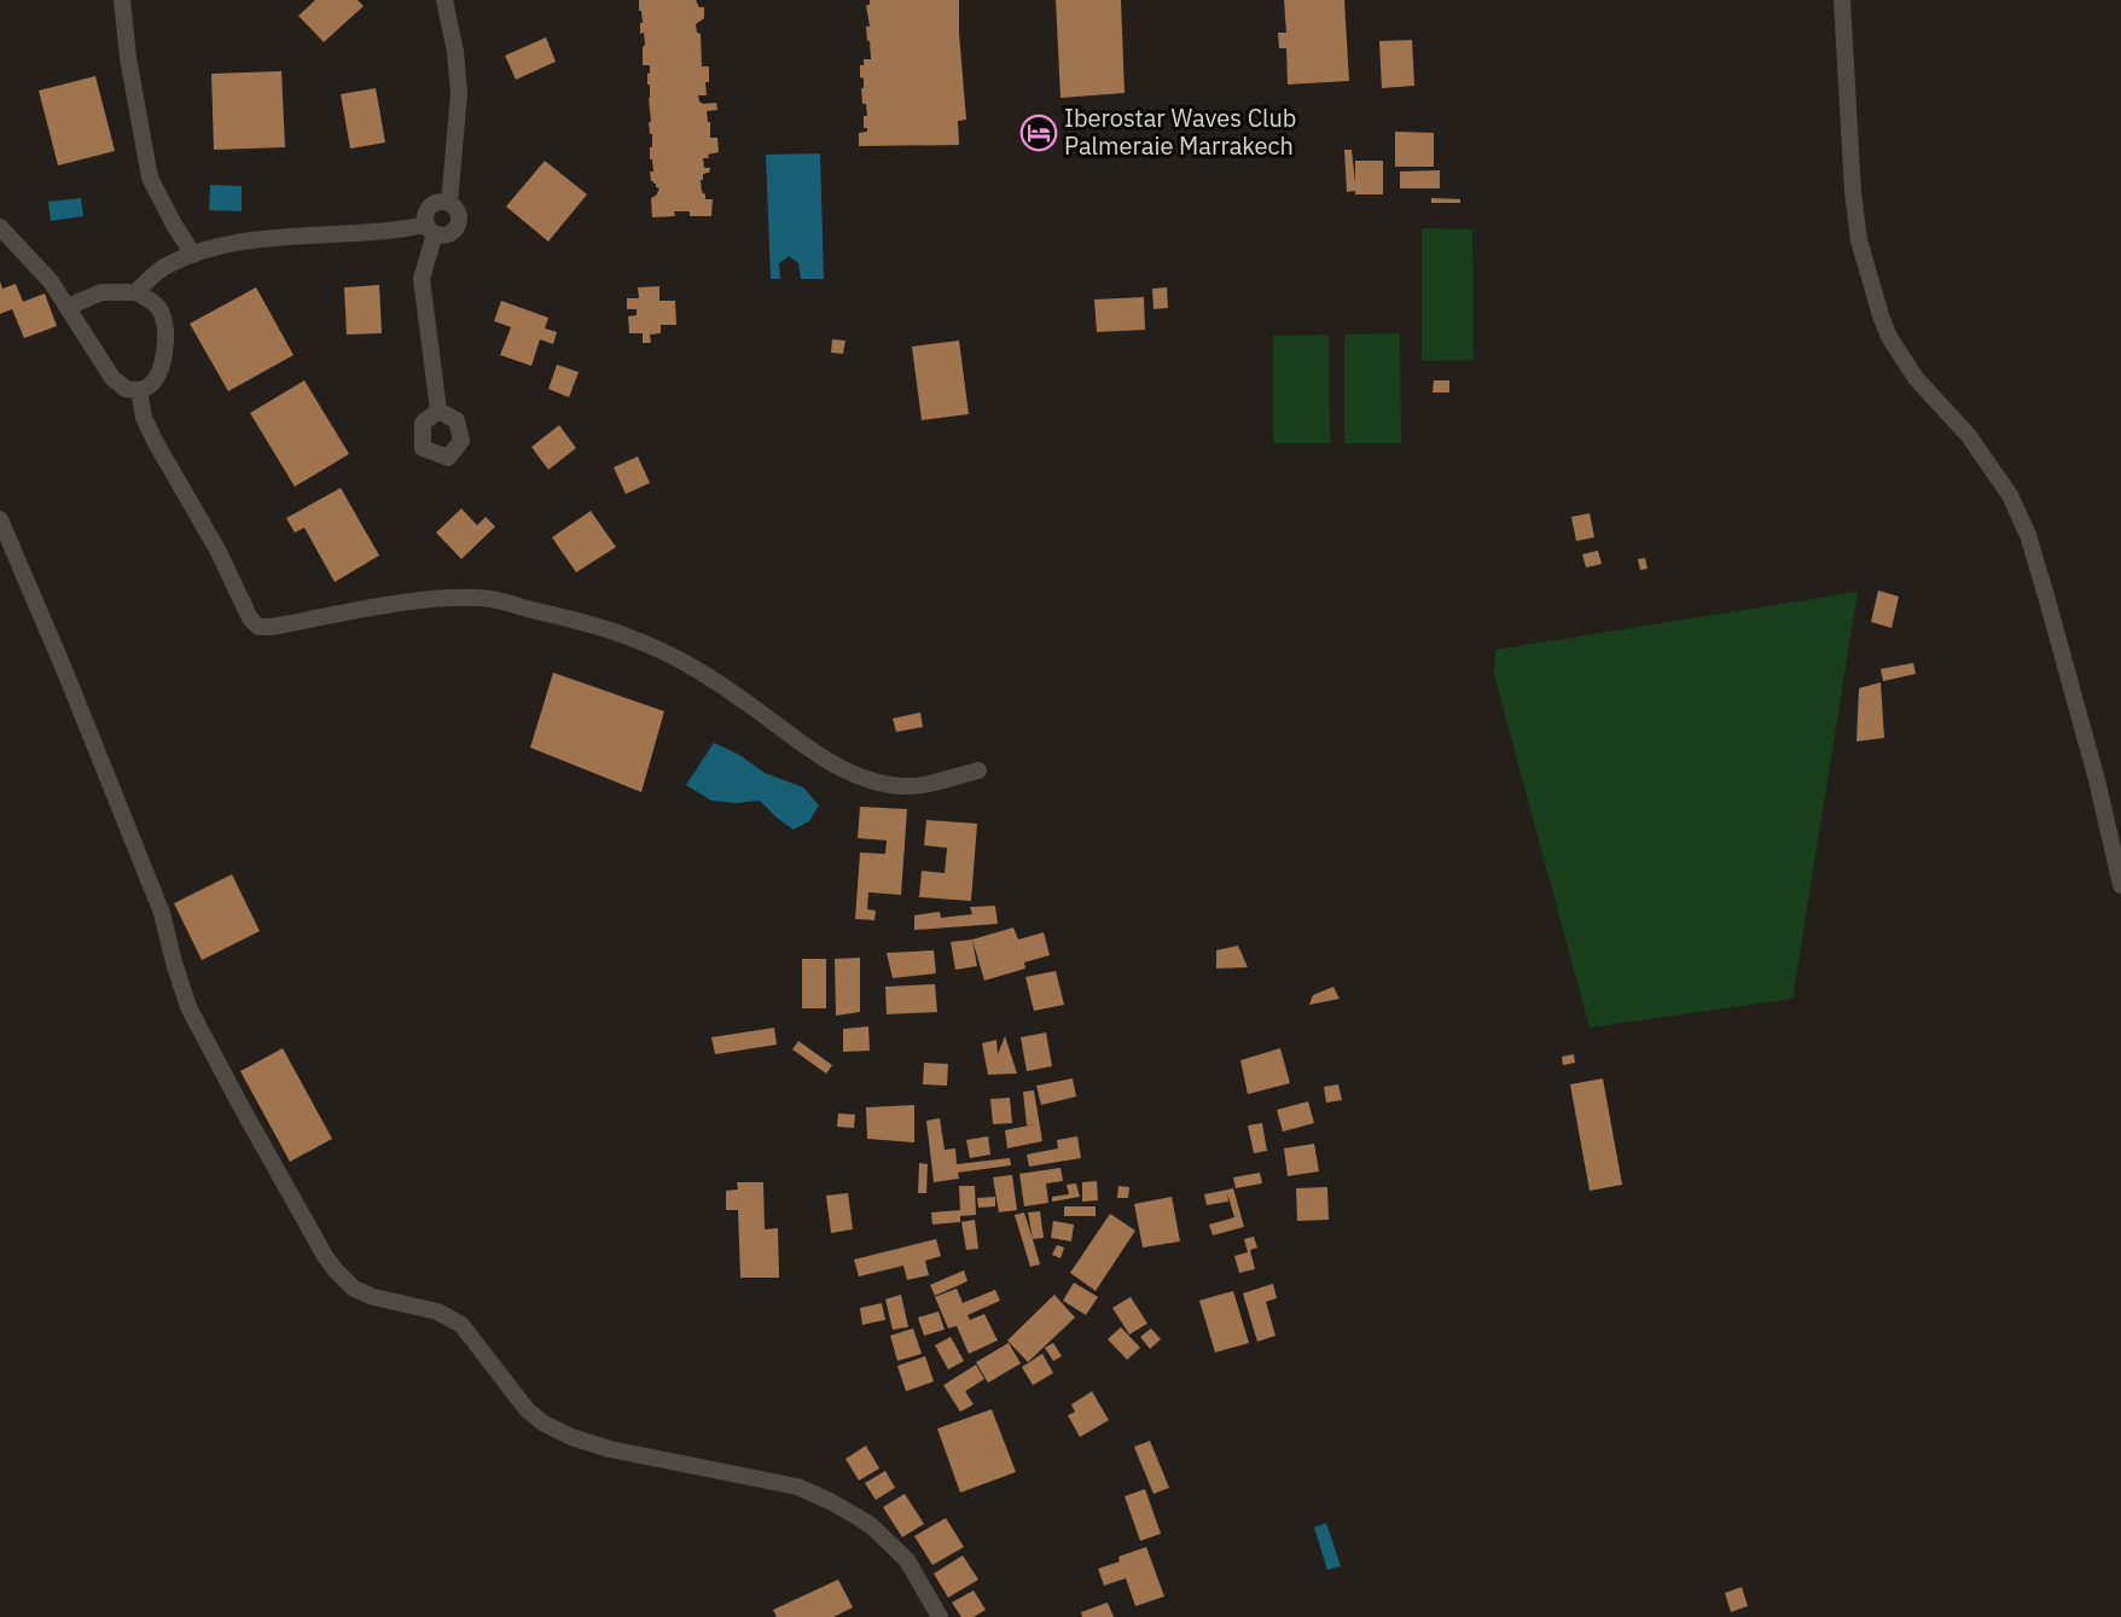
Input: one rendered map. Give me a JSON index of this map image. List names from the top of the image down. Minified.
{"places":{"hotel":["Iberostar Waves Club Palmeraie Marrakech"]}}
